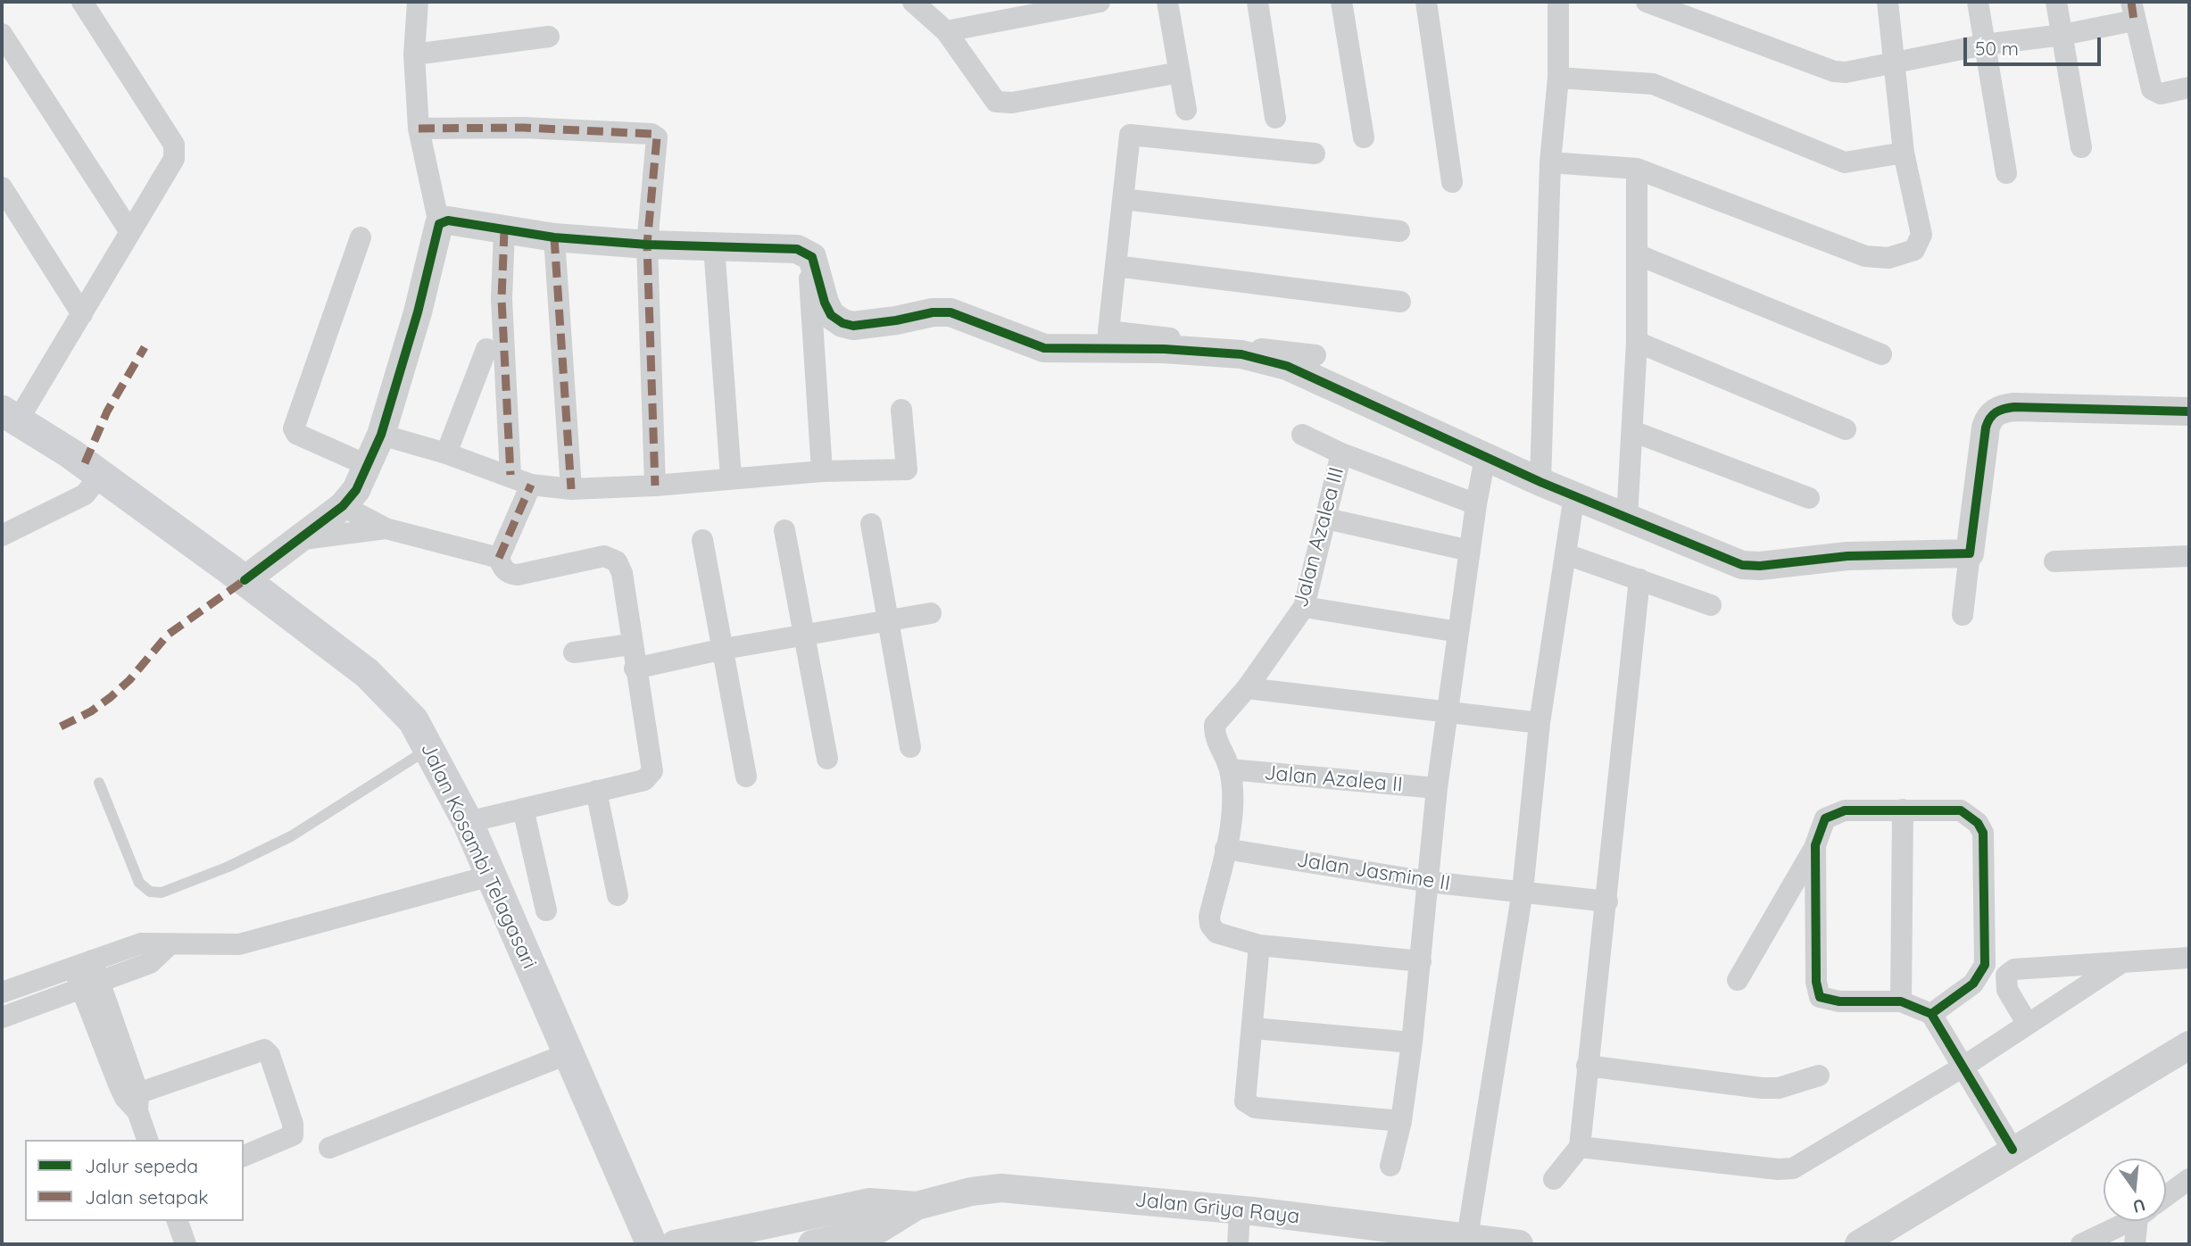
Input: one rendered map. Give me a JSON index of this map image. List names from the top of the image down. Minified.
{"streets":{"main road":["Jalan Kosambi Telagasari"],"street":["Jalan Azalea III","Jalan Azalea II","Jalan Jasmine II","Jalan Griya Raya"]},"crossings":[["Jalan Azalea III","Jalan Azalea II"],["Jalan Azalea III","Jalan Jasmine II"]],"legend":["Jalur sepeda","Jalan setapak"],"scale_bar":"50 m","north":"bottom"}
